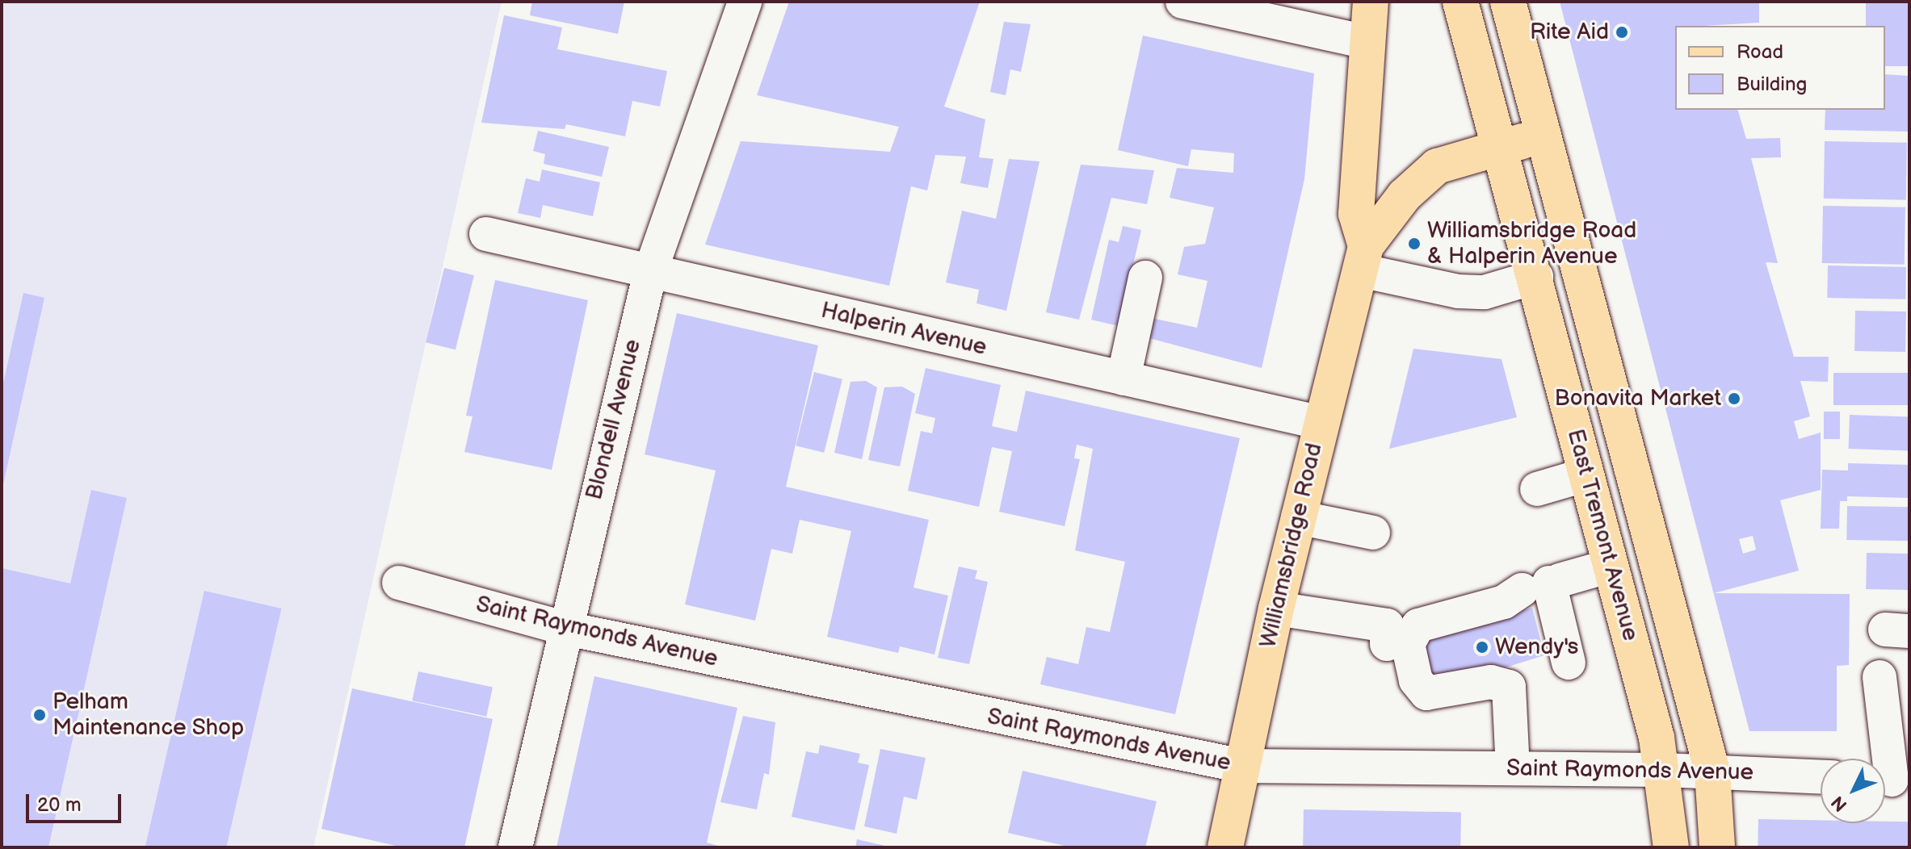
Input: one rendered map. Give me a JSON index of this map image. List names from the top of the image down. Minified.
{"streets":{"main road":["East Tremont Avenue","Williamsbridge Road"],"street":["Halperin Avenue","Blondell Avenue","Saint Raymonds Avenue"]},"crossings":[["Halperin Avenue","Blondell Avenue"],["Halperin Avenue","Williamsbridge Road"],["Blondell Avenue","Saint Raymonds Avenue"],["East Tremont Avenue","Williamsbridge Road"],["East Tremont Avenue","Saint Raymonds Avenue"],["Williamsbridge Road","Saint Raymonds Avenue"]],"places":["Rite Aid","Williamsbridge Road & Halperin Avenue","Bonavita Market","Wendy's","Pelham Maintenance Shop"],"legend":["Road","Building"],"scale_bar":"20 m","north":"bottom left"}
